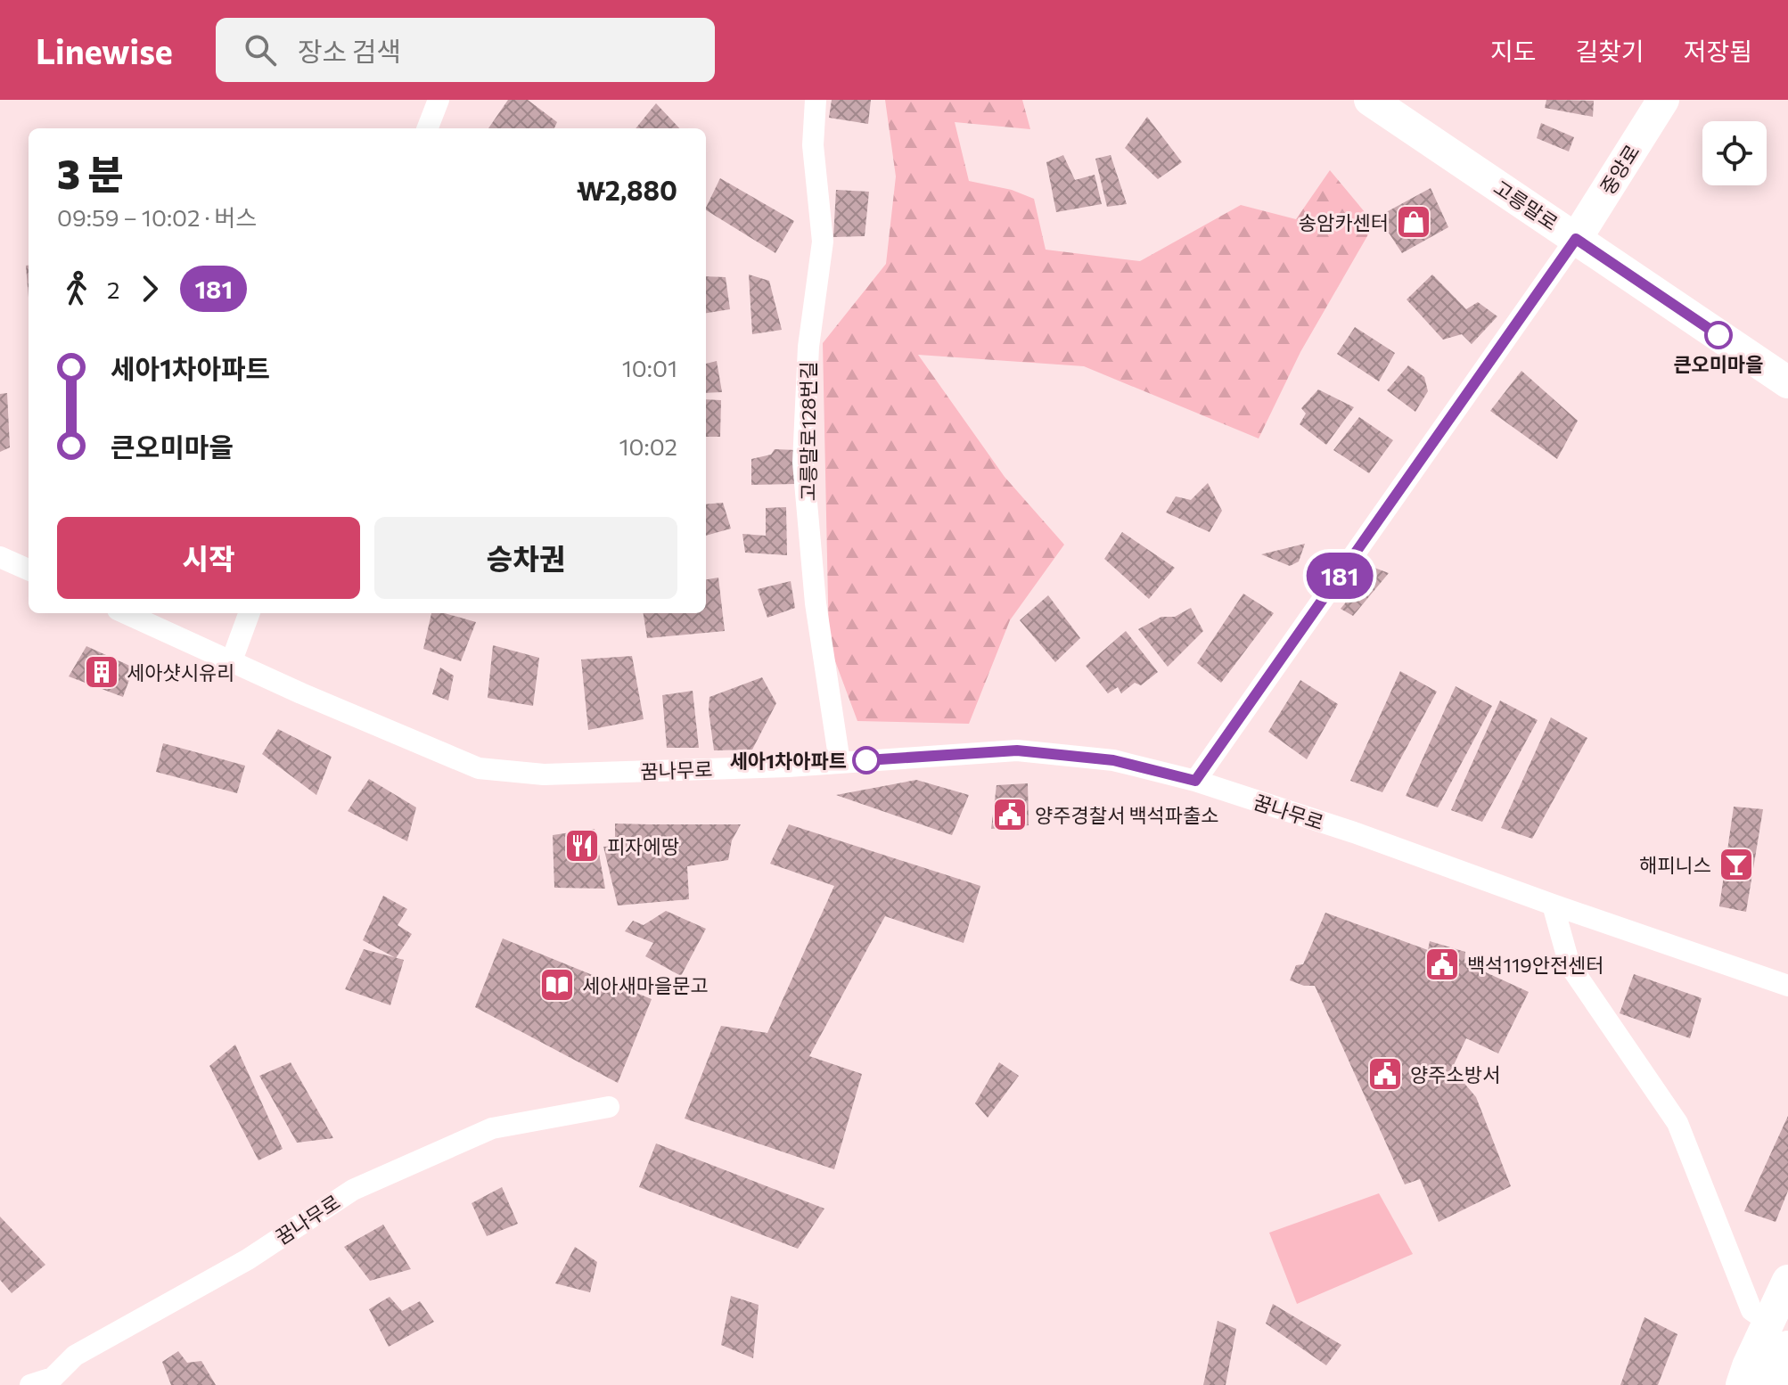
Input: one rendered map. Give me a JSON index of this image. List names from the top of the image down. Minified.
{"streets":{"street":["중앙로","고릉말로","고릉말로128번길","꿈나무로"]},"crossings":[["중앙로","고릉말로"],["고릉말로128번길","꿈나무로"]],"places":{"shop":["송암카센터"],"other":["큰오미마을","세아1차아파트"],"building":["세아샷시유리"],"public building":["양주경찰서 백석파출소","백석119안전센터","양주소방서"],"restaurant":["피자에땅"],"bar":["해피니스"],"library":["세아새마을문고"]},"lines":["bus line 181"],"page":{"header":"Linewise","search":"장소 검색","nav":["지도","길찾기","저장됨"],"on_map":"181","heading":["3 분","09:59 – 10:02 · 버스","₩2,880"],"legs":["2","181"],"list":[{"name":"세아1차아파트","value":"10:01"},{"name":"큰오미마을","value":"10:02"}],"buttons":["시작","승차권"]}}
